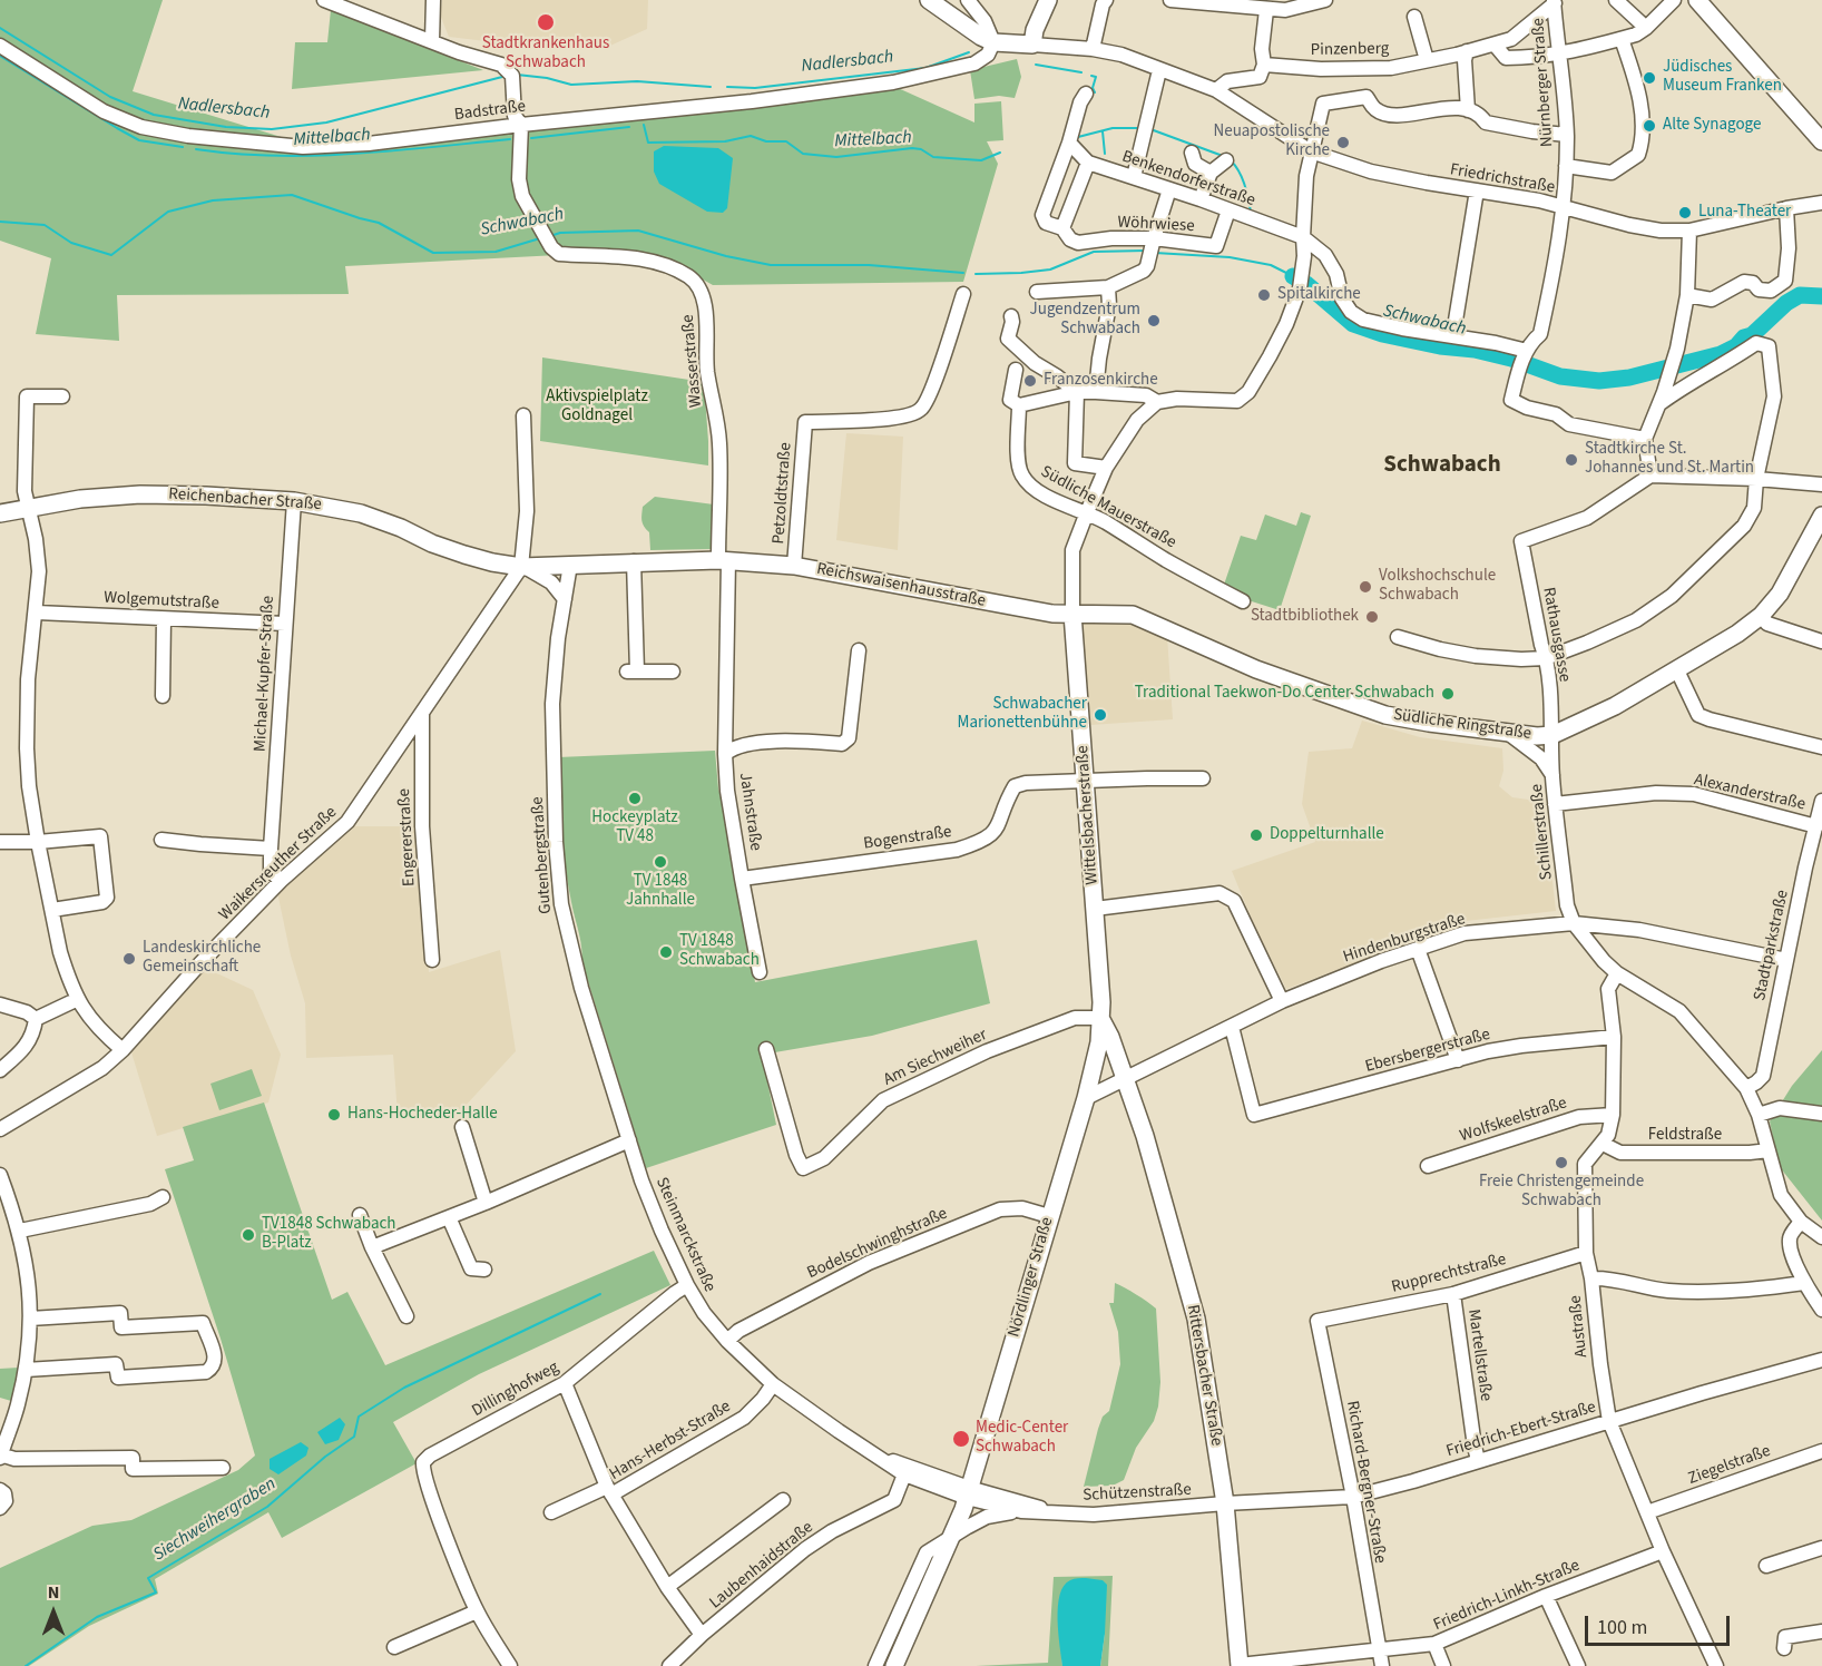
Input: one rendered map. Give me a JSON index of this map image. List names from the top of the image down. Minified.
{"streets":{"main road":["Reichenbacher Straße","Reichswaisenhausstraße","Südliche Ringstraße","Wittelsbacherstraße","Nördlinger Straße","Rittersbacher Straße"],"street":["Pinzenberg","Nürnberger Straße","Badstraße","Benkendorferstraße","Friedrichstraße","Wöhrwiese","Wasserstraße","Petzoldtstraße","Südliche Mauerstraße","Wolgemutstraße","Rathausgasse","Michael-Kupfer-Straße","Alexanderstraße","Jahnstraße","Schillerstraße","Engererstraße","Bogenstraße","Gutenbergstraße","Waikersreuther Straße","Hindenburgstraße","Stadtparkstraße","Ebersbergerstraße","Am Siechweiher","Wolfskeelstraße","Feldstraße","Steinmarckstraße","Bodelschwinghstraße","Rupprechtstraße","Austraße","Martellstraße","Dillinghofweg","Friedrich-Ebert-Straße","Hans-Herbst-Straße","Ziegelstraße","Richard-Bergner-Straße","Schützenstraße","Laubenhaidstraße","Friedrich-Linkh-Straße"]},"crossings":[["Pinzenberg","Nürnberger Straße"],["Nürnberger Straße","Friedrichstraße"],["Badstraße","Wasserstraße"],["Benkendorferstraße","Wöhrwiese"],["Wasserstraße","Reichswaisenhausstraße"],["Petzoldtstraße","Reichswaisenhausstraße"],["Reichenbacher Straße","Reichswaisenhausstraße"],["Reichenbacher Straße","Michael-Kupfer-Straße"],["Reichenbacher Straße","Waikersreuther Straße"],["Reichswaisenhausstraße","Südliche Ringstraße"],["Reichswaisenhausstraße","Wittelsbacherstraße"],["Reichswaisenhausstraße","Gutenbergstraße"],["Reichswaisenhausstraße","Waikersreuther Straße"],["Wolgemutstraße","Michael-Kupfer-Straße"],["Rathausgasse","Südliche Ringstraße"],["Rathausgasse","Schillerstraße"],["Michael-Kupfer-Straße","Waikersreuther Straße"],["Südliche Ringstraße","Wittelsbacherstraße"],["Südliche Ringstraße","Schillerstraße"],["Alexanderstraße","Schillerstraße"],["Alexanderstraße","Stadtparkstraße"],["Jahnstraße","Bogenstraße"],["Wittelsbacherstraße","Bogenstraße"],["Wittelsbacherstraße","Am Siechweiher"],["Wittelsbacherstraße","Nördlinger Straße"],["Wittelsbacherstraße","Rittersbacher Straße"],["Schillerstraße","Hindenburgstraße"],["Engererstraße","Waikersreuther Straße"],["Gutenbergstraße","Steinmarckstraße"],["Hindenburgstraße","Stadtparkstraße"],["Hindenburgstraße","Ebersbergerstraße"],["Hindenburgstraße","Nördlinger Straße"],["Hindenburgstraße","Rittersbacher Straße"],["Ebersbergerstraße","Austraße"],["Am Siechweiher","Nördlinger Straße"],["Am Siechweiher","Rittersbacher Straße"],["Wolfskeelstraße","Austraße"],["Feldstraße","Austraße"],["Steinmarckstraße","Bodelschwinghstraße"],["Steinmarckstraße","Nördlinger Straße"],["Steinmarckstraße","Dillinghofweg"],["Steinmarckstraße","Hans-Herbst-Straße"],["Steinmarckstraße","Schützenstraße"],["Steinmarckstraße","Laubenhaidstraße"],["Bodelschwinghstraße","Nördlinger Straße"],["Rupprechtstraße","Austraße"],["Rupprechtstraße","Martellstraße"],["Rupprechtstraße","Richard-Bergner-Straße"],["Nördlinger Straße","Rittersbacher Straße"],["Nördlinger Straße","Schützenstraße"],["Austraße","Friedrich-Ebert-Straße"],["Austraße","Ziegelstraße"],["Austraße","Friedrich-Linkh-Straße"],["Martellstraße","Friedrich-Ebert-Straße"],["Rittersbacher Straße","Friedrich-Ebert-Straße"],["Rittersbacher Straße","Schützenstraße"],["Rittersbacher Straße","Friedrich-Linkh-Straße"],["Friedrich-Ebert-Straße","Richard-Bergner-Straße"],["Friedrich-Ebert-Straße","Schützenstraße"],["Richard-Bergner-Straße","Friedrich-Linkh-Straße"]],"districts":["Schwabach"],"water":["Nadlersbach","Mittelbach","Schwabach","Siechweihergraben"],"parks":["Aktivspielplatz Goldnagel"],"places":["Stadtkrankenhaus Schwabach","Jüdisches Museum Franken","Alte Synagoge","Neuapostolische Kirche","Luna-Theater","Spitalkirche","Jugendzentrum Schwabach","Franzosenkirche","Stadtkirche St. Johannes und St. Martin","Volkshochschule Schwabach","Stadtbibliothek","Traditional Taekwon-Do Center Schwabach","Schwabacher Marionettenbühne","Hockeyplatz TV 48","Doppelturnhalle","TV 1848 Jahnhalle","TV 1848 Schwabach","Landeskirchliche Gemeinschaft","Hans-Hocheder-Halle","Freie Christengemeinde Schwabach","TV1848 Schwabach B-Platz","Medic-Center Schwabach"],"scale_bar":"100 m","north":"top"}
